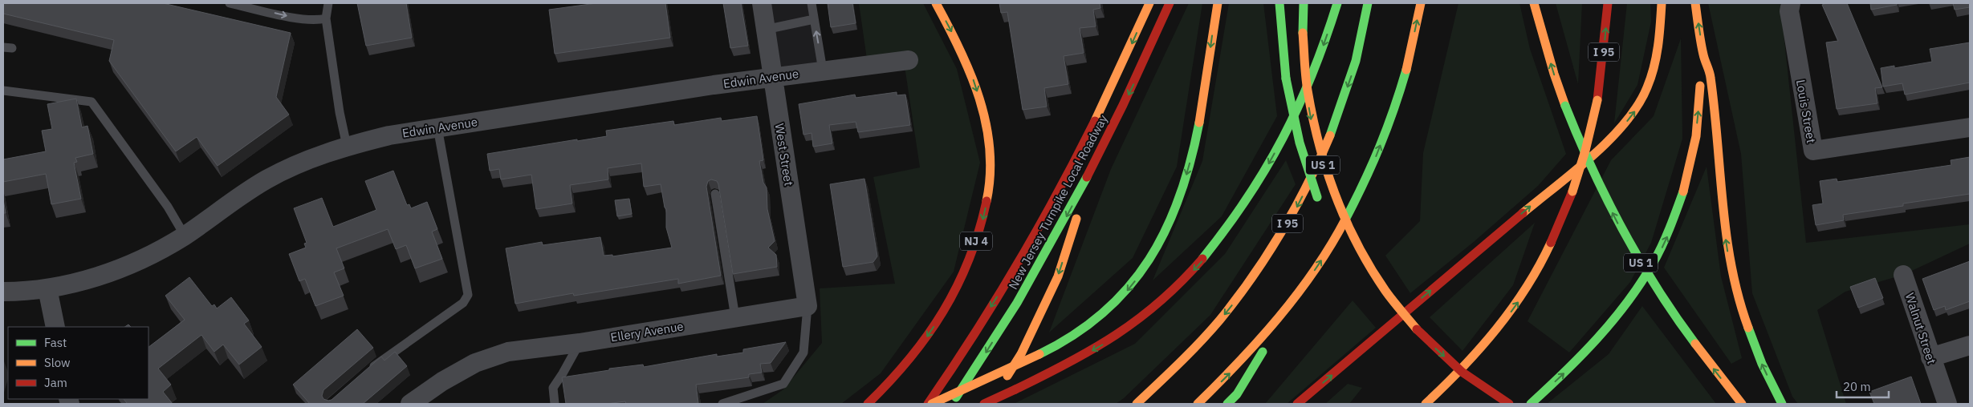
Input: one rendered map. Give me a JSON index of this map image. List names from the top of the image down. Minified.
{"streets":{"highway":["I 95","US 1","New Jersey Turnpike Local Roadway","NJ 4"],"street":["Edwin Avenue","Louis Street","West Street","Walnut Street","Ellery Avenue"]},"crossings":[["Edwin Avenue","West Street"],["West Street","Ellery Avenue"]],"legend":["Fast","Slow","Jam"],"scale_bar":"20 m"}
